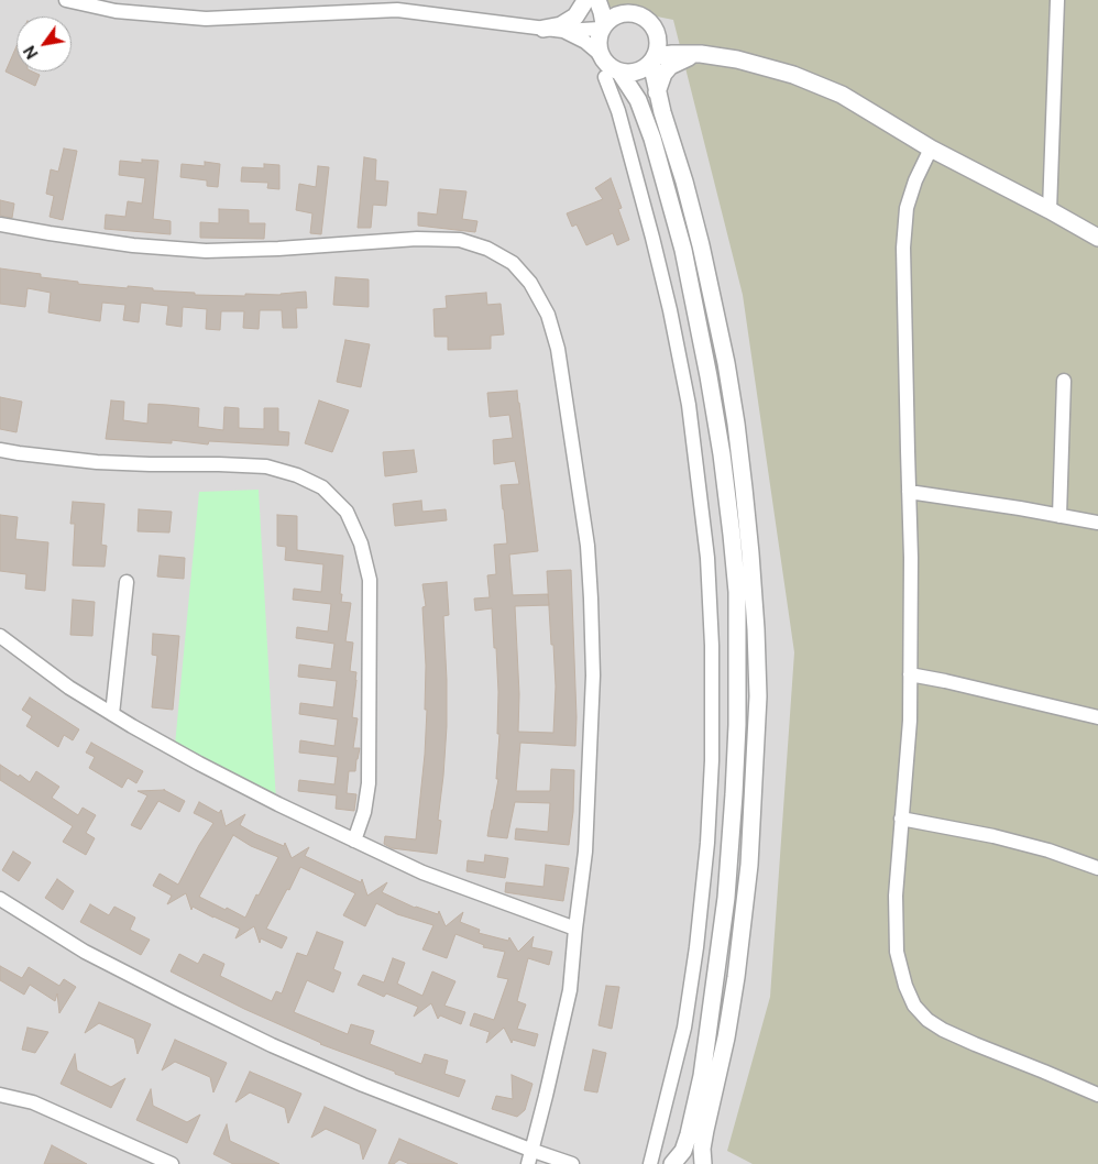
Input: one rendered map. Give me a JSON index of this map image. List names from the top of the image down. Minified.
{"north":"bottom left"}
